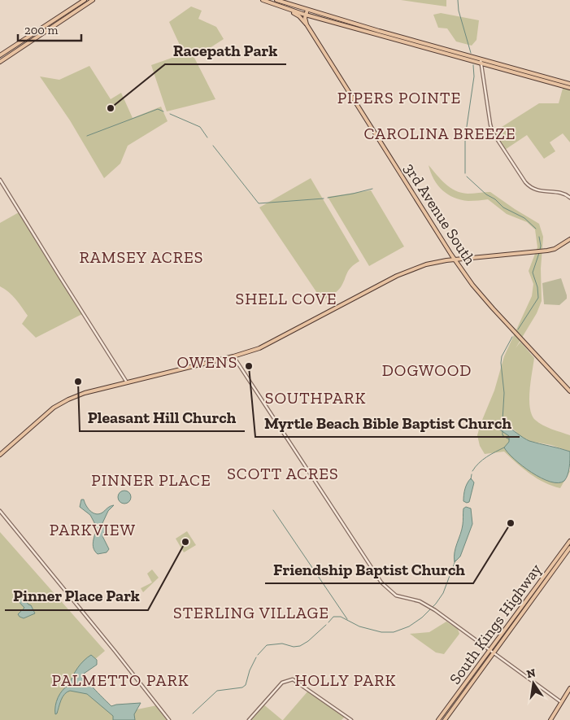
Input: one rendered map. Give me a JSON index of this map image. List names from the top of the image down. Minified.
{"streets":{"main road":["3rd Avenue South","South Kings Highway"]},"districts":["PIPERS POINTE","CAROLINA BREEZE","RAMSEY ACRES","SHELL COVE","OWENS","DOGWOOD","SOUTHPARK","SCOTT ACRES","PINNER PLACE","PARKVIEW","STERLING VILLAGE","PALMETTO PARK","HOLLY PARK"],"places":["Racepath Park","Myrtle Beach Bible Baptist Church","Pleasant Hill Church","Friendship Baptist Church","Pinner Place Park"],"scale_bar":"200 m","north":"top"}
